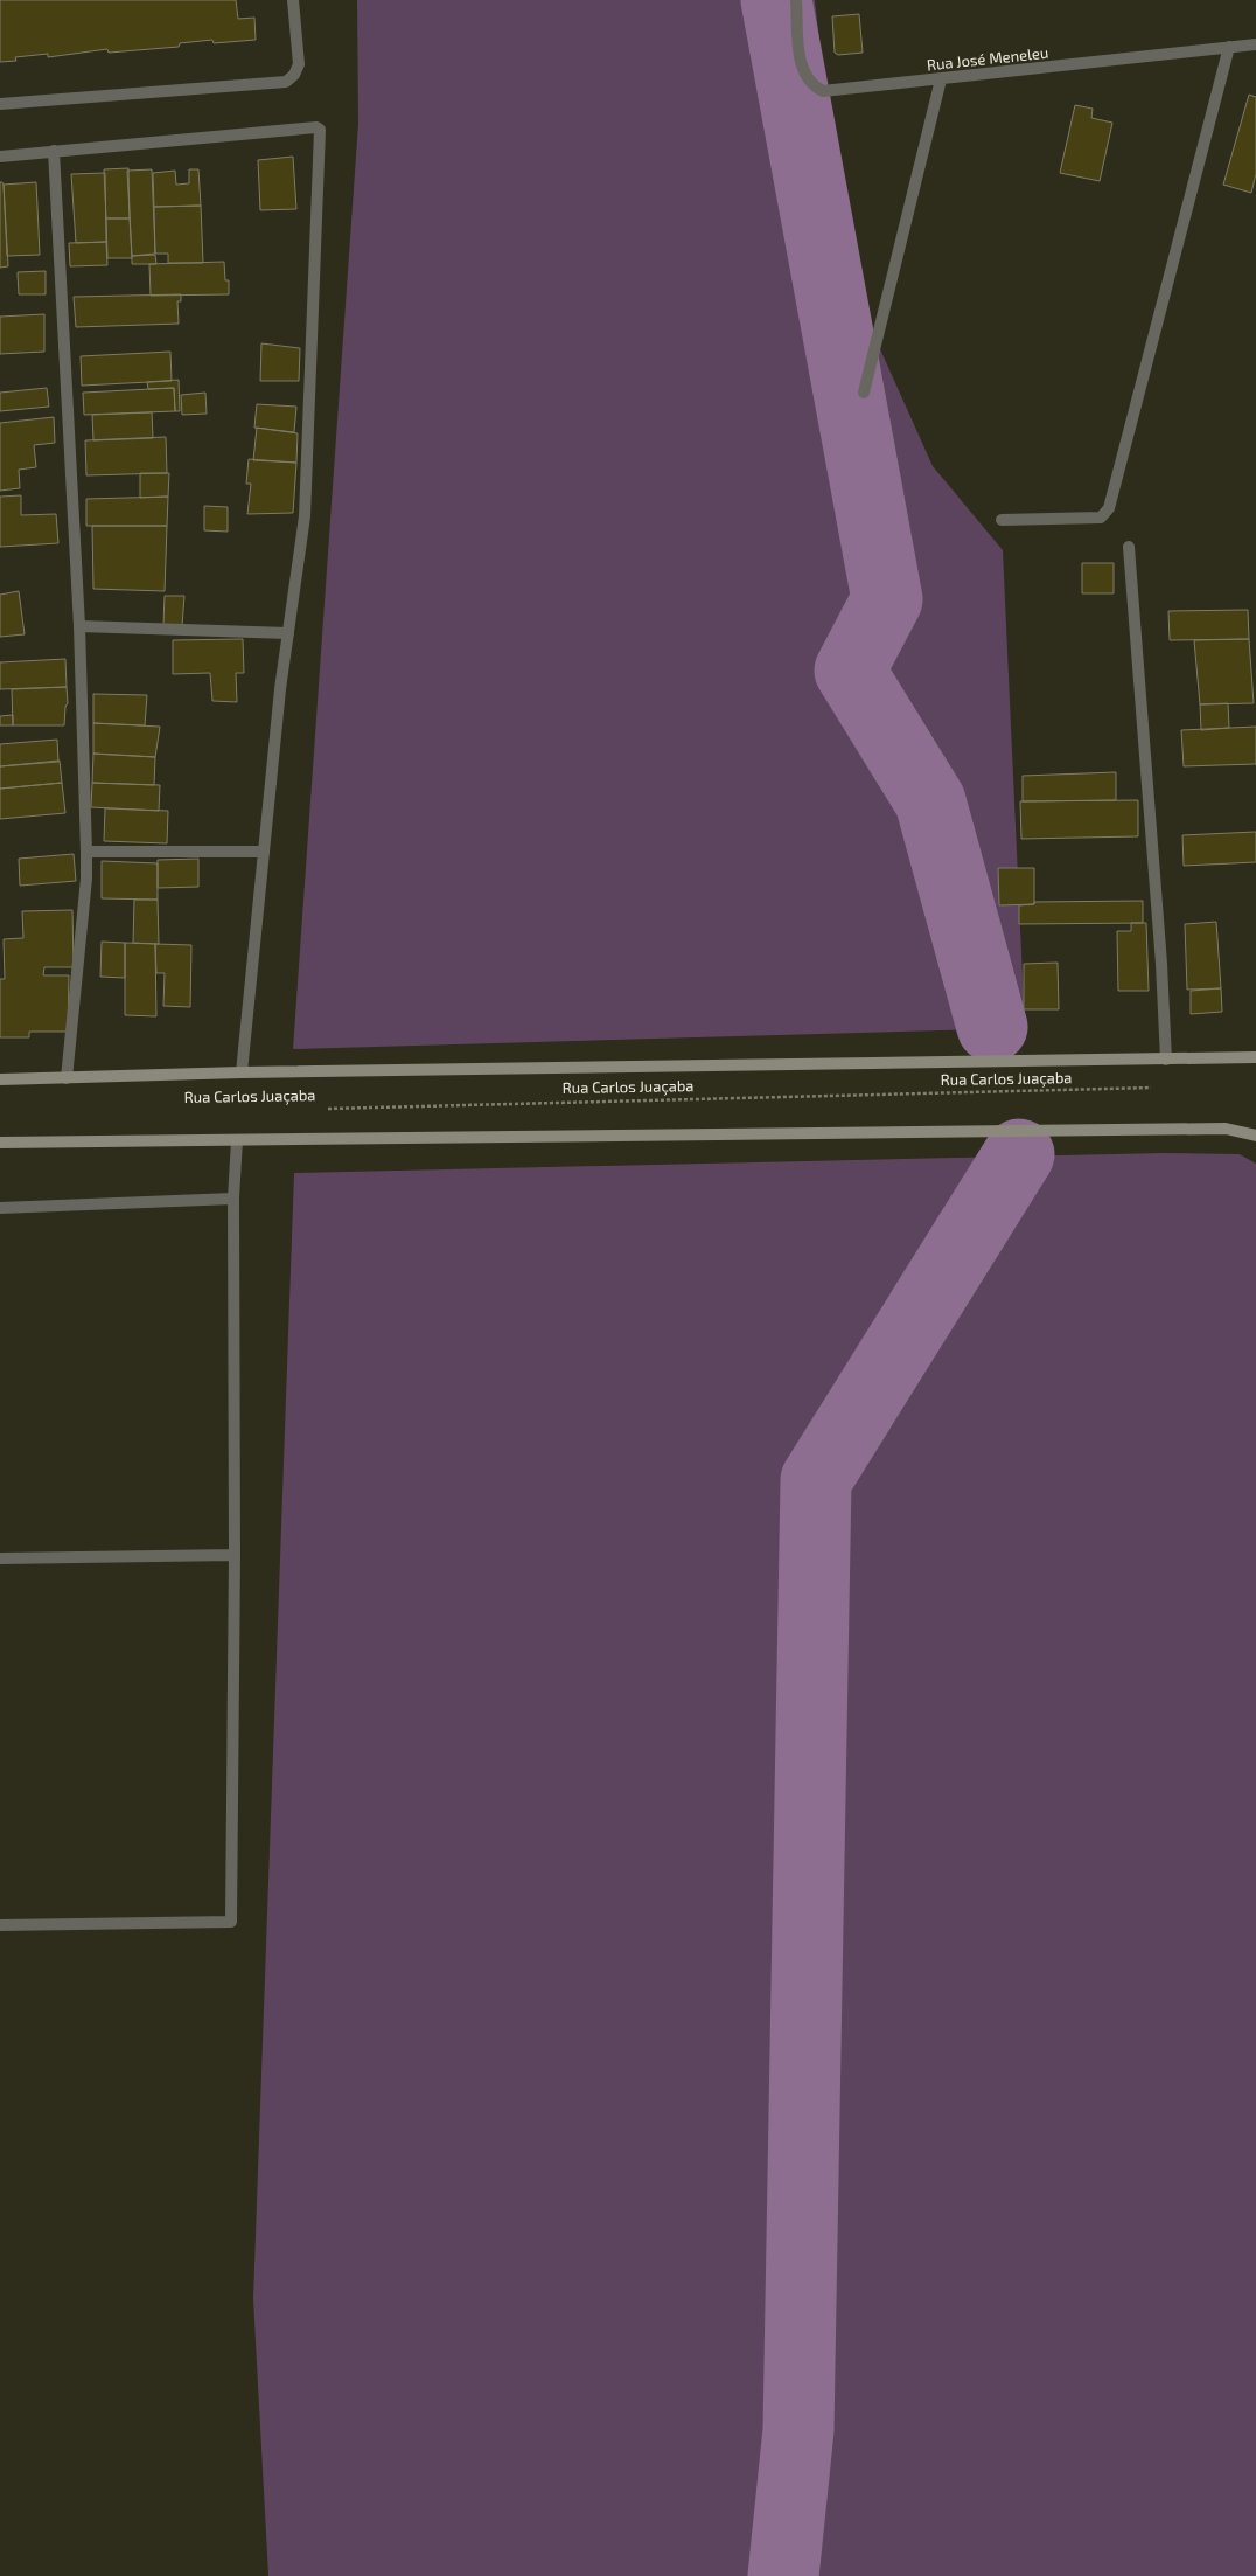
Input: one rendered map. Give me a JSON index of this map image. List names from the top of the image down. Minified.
{"streets":{"street":["Rua José Meneleu","Rua Carlos Juaçaba"]}}
